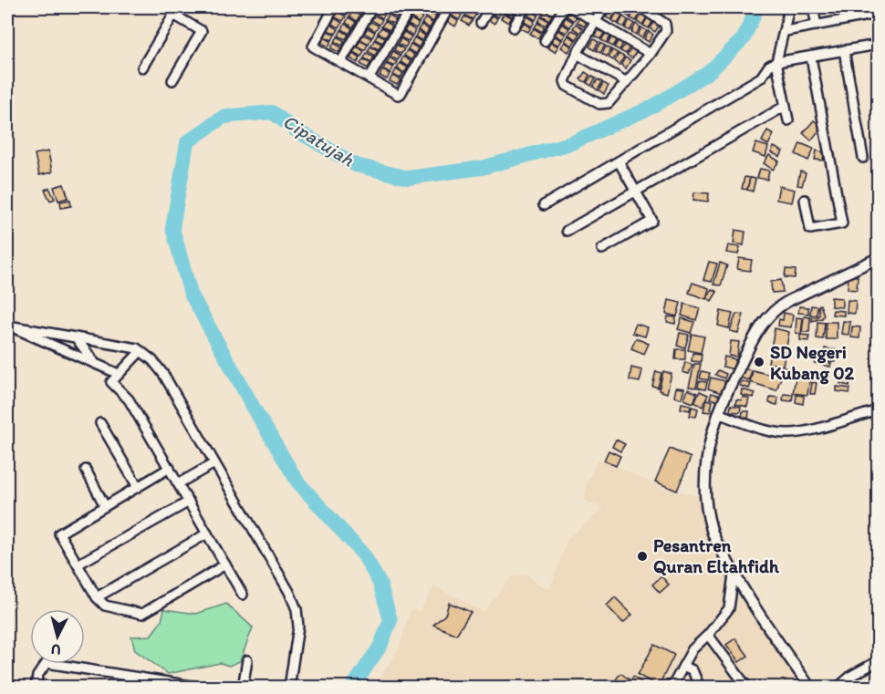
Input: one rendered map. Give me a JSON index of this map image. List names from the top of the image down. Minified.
{"water":["Cipatujah"],"places":["SD Negeri Kubang 02","Pesantren Quran Eltahfidh"],"north":"bottom"}
